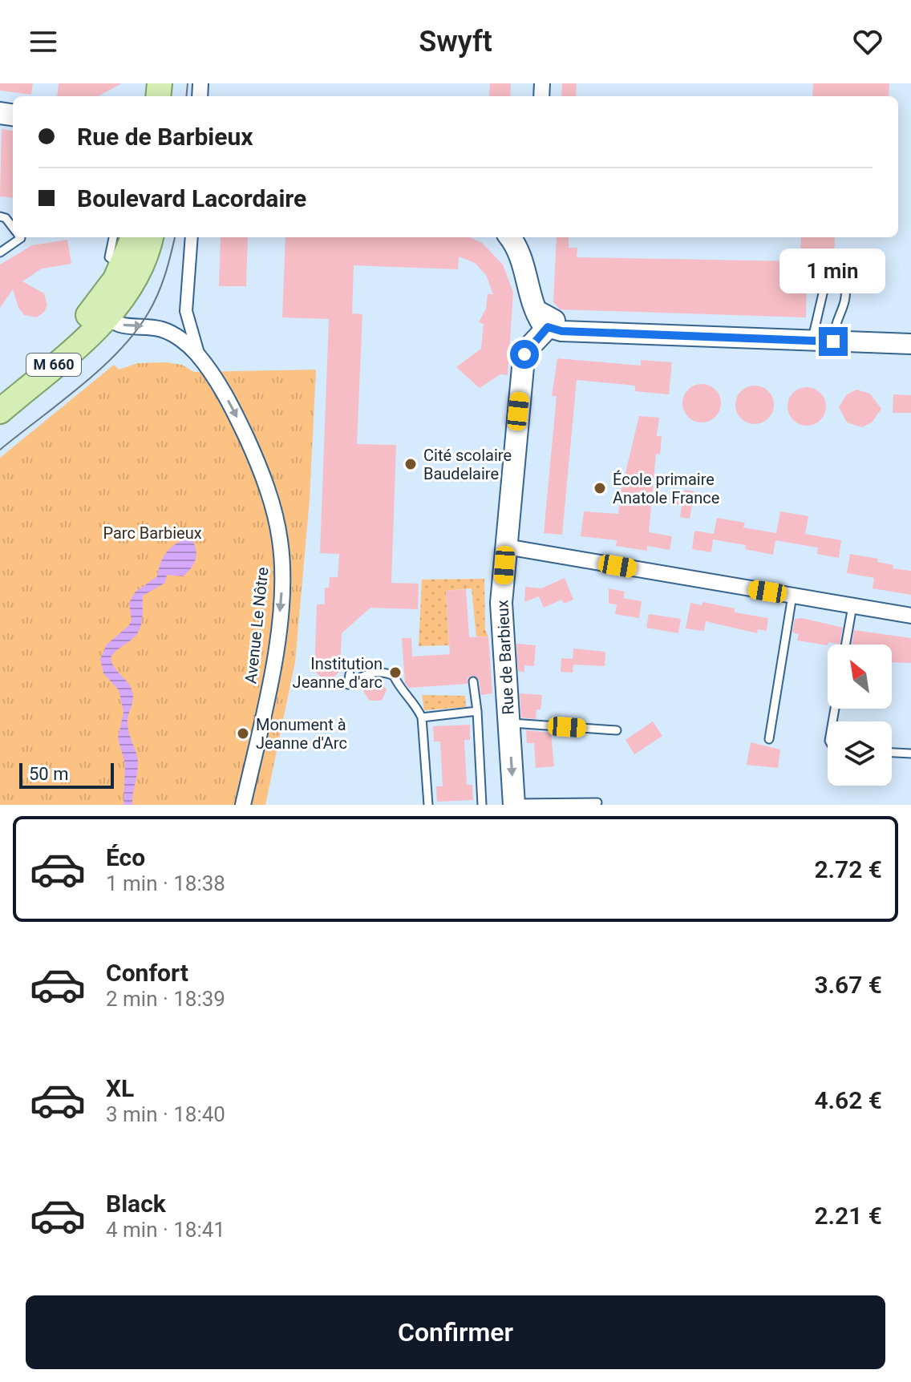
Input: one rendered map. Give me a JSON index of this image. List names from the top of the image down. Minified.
{"streets":{"main road":["M 660","Rue de Barbieux"],"street":["Avenue Le Nôtre"]},"crossings":[["M 660","Avenue Le Nôtre"]],"one_way":["Avenue Le Nôtre"],"parks":["Parc Barbieux"],"places":["Cité scolaire Baudelaire","École primaire Anatole France","Institution Jeanne d'arc","Monument à Jeanne d'Arc"],"scale_bar":"50 m","north":"top left","page":{"header":"Swyft","banner":["Rue de Barbieux","Boulevard Lacordaire"],"bubble":"1 min","scale":"50 m","list":[{"name":"Éco","note":"1 min · 18:38","value":"2.72 €"},{"name":"Confort","note":"2 min · 18:39","value":"3.67 €"},{"name":"XL","note":"3 min · 18:40","value":"4.62 €"},{"name":"Black","note":"4 min · 18:41","value":"2.21 €"}],"buttons":"Confirmer"}}
